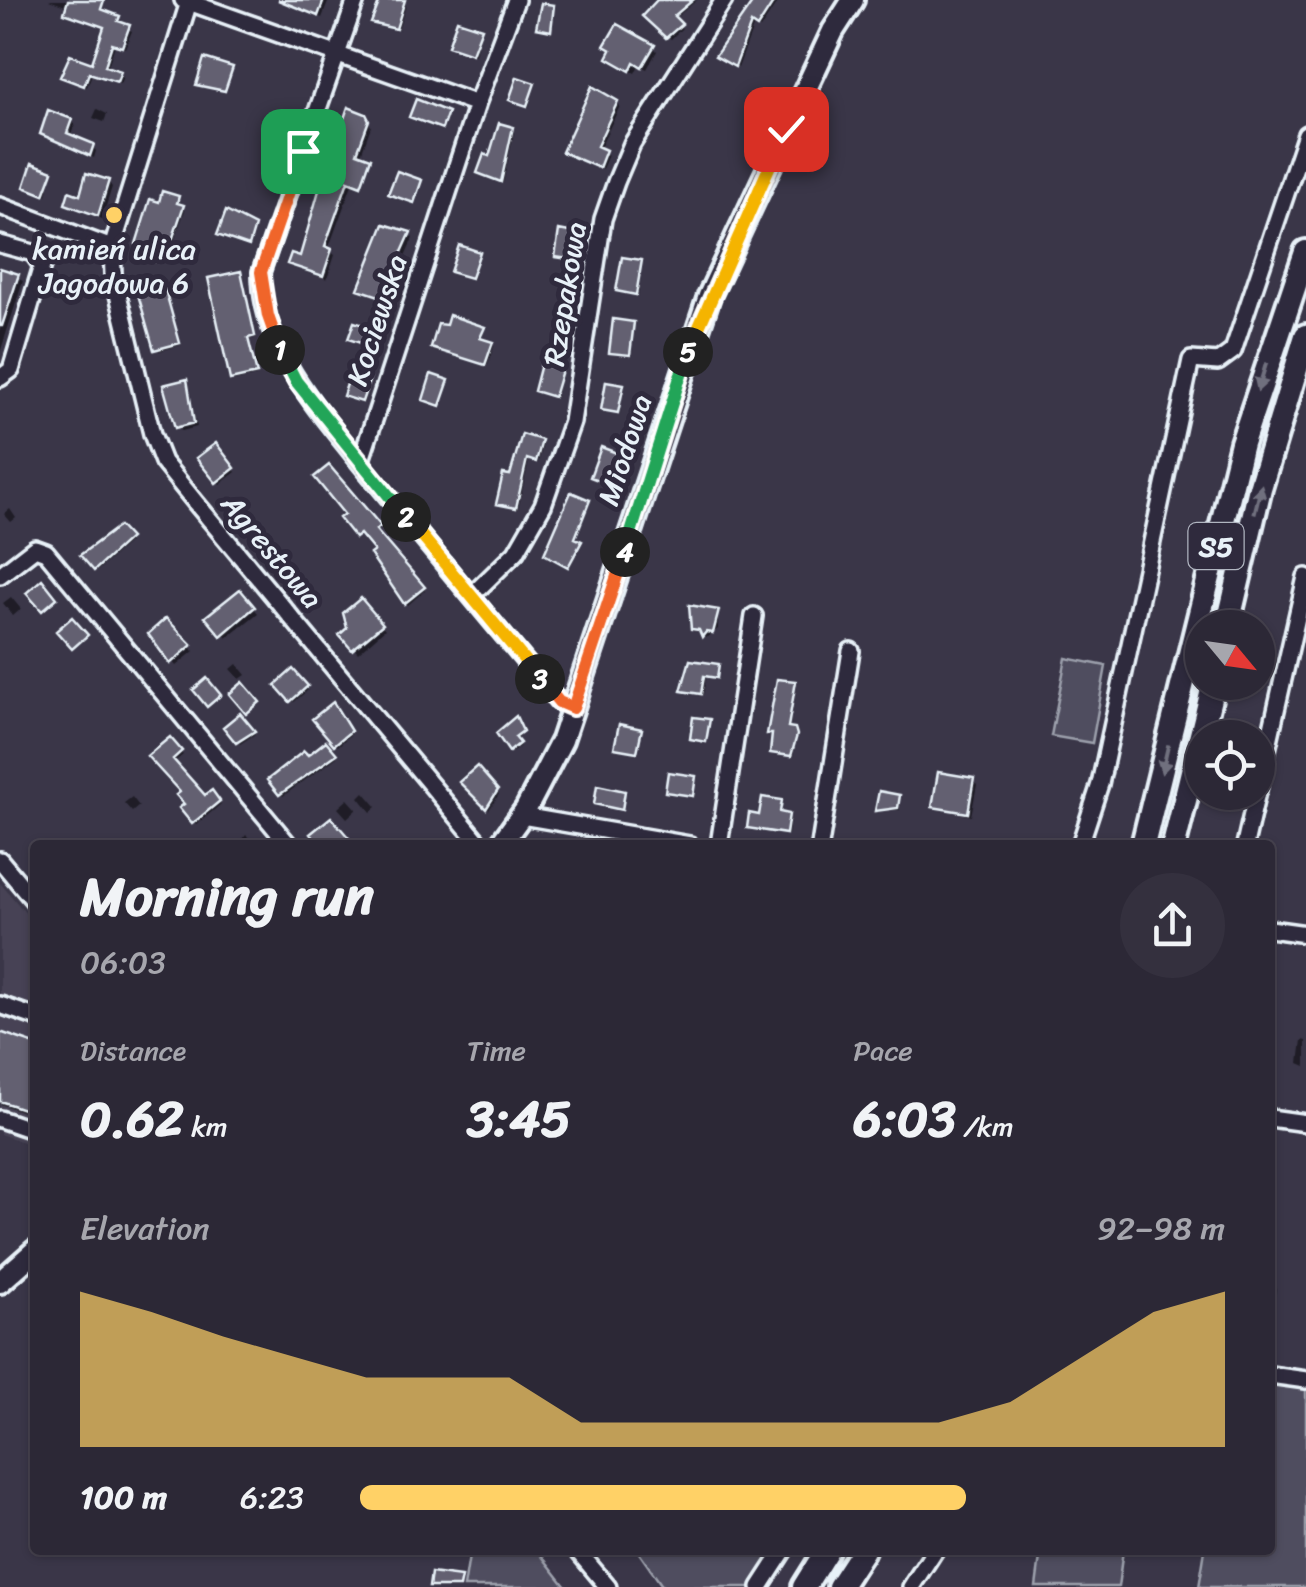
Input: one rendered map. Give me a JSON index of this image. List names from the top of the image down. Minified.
{"streets":{"highway":["S5"],"main road":["Miodowa"],"street":["Rzepakowa","Kociewska","Agrestowa"]},"places":["kamień ulica Jagodowa 6"],"north":"bottom right","page":{"pins":["1","5","2","4","3"],"heading":["Morning run","06:03"],"stats":[["Distance","0.62 km"],["Time","3:45"],["Pace","6:03 /km"]],"chart":["Elevation","92–98 m"],"list":[{"name":"100 m","note":"6:23"}]}}
